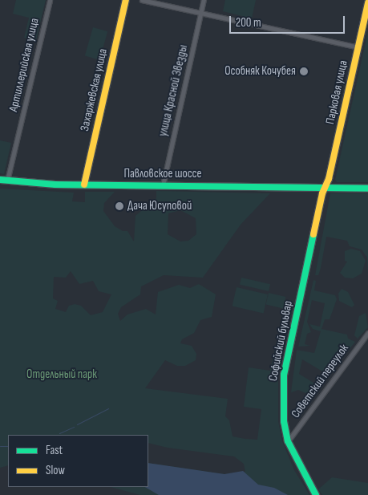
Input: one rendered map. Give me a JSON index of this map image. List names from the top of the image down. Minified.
{"streets":{"main road":["Захаржевская улица","Парковая улица","Павловское шоссе","Софийский бульвар"],"street":["Артиллерийская улица","улица Красной Звезды","Советский переулок"]},"crossings":[["Артиллерийская улица","Павловское шоссе"],["Захаржевская улица","Павловское шоссе"],["улица Красной Звезды","Павловское шоссе"],["Парковая улица","Павловское шоссе"],["Парковая улица","Софийский бульвар"],["Павловское шоссе","Софийский бульвар"],["Софийский бульвар","Советский переулок"]],"parks":["Отдельный парк"],"places":["Особняк Кочубея","Дача Юсуповой"],"legend":["Fast","Slow"],"scale_bar":"200 m"}
